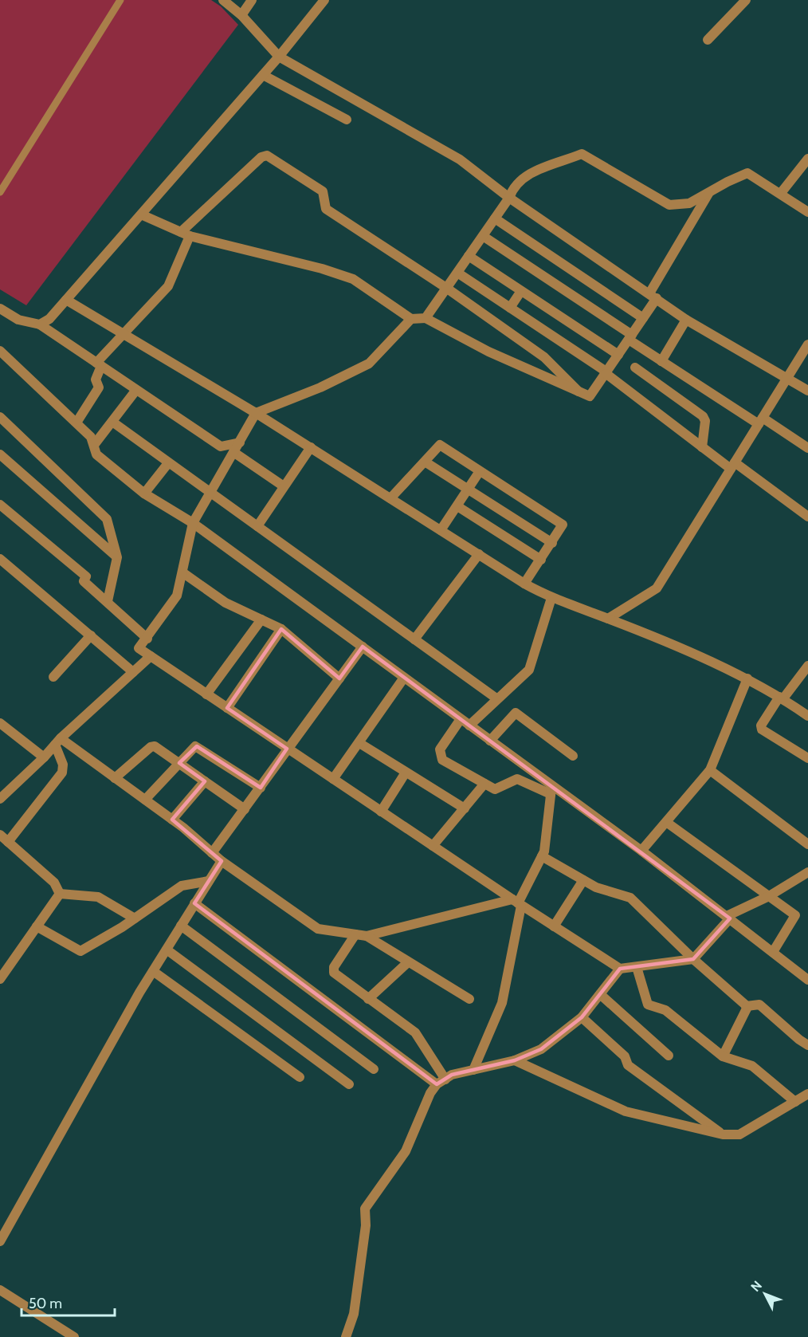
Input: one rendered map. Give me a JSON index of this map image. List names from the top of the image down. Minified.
{"scale_bar":"50 m","north":"top left"}
